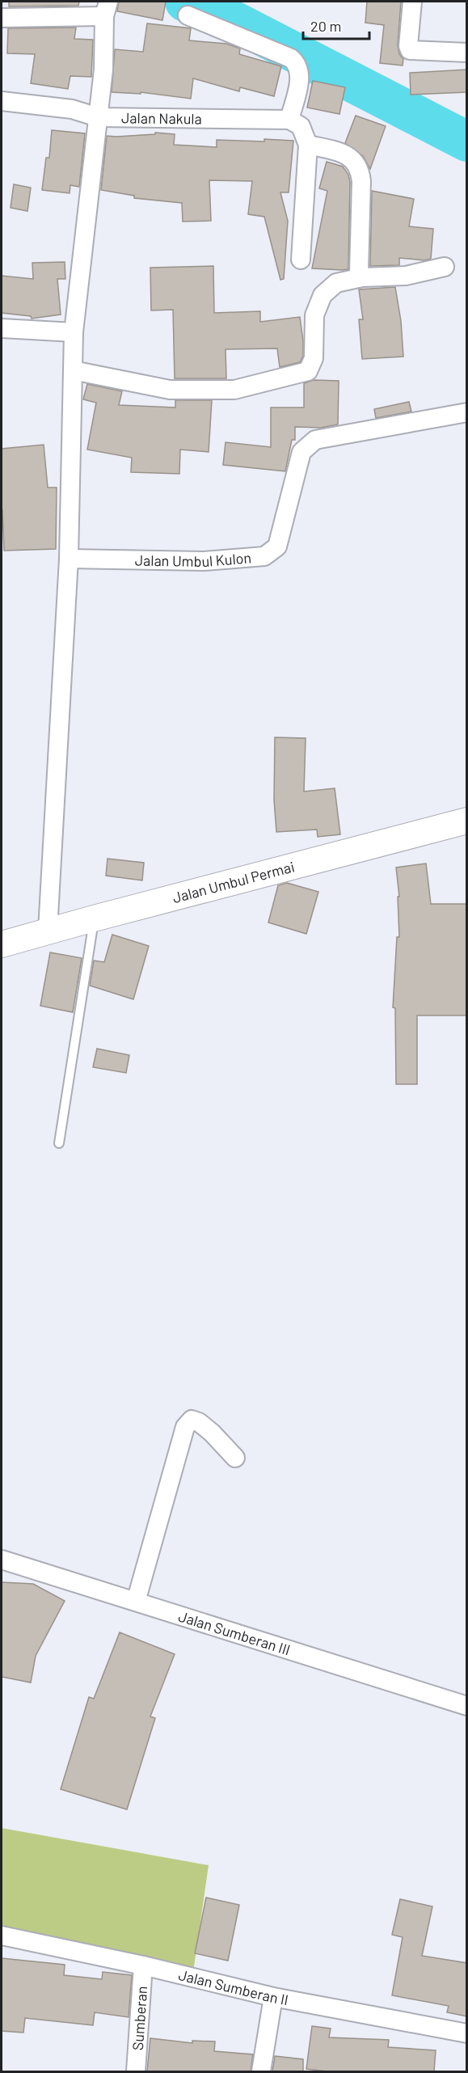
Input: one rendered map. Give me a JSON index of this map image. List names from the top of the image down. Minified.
{"streets":{"main road":["Jalan Umbul Permai"],"street":["Jalan Nakula","Jalan Umbul Kulon","Jalan Sumberan III","Jalan Sumberan II","Sumberan"]},"crossings":[["Jalan Sumberan II","Sumberan"]],"scale_bar":"20 m"}
